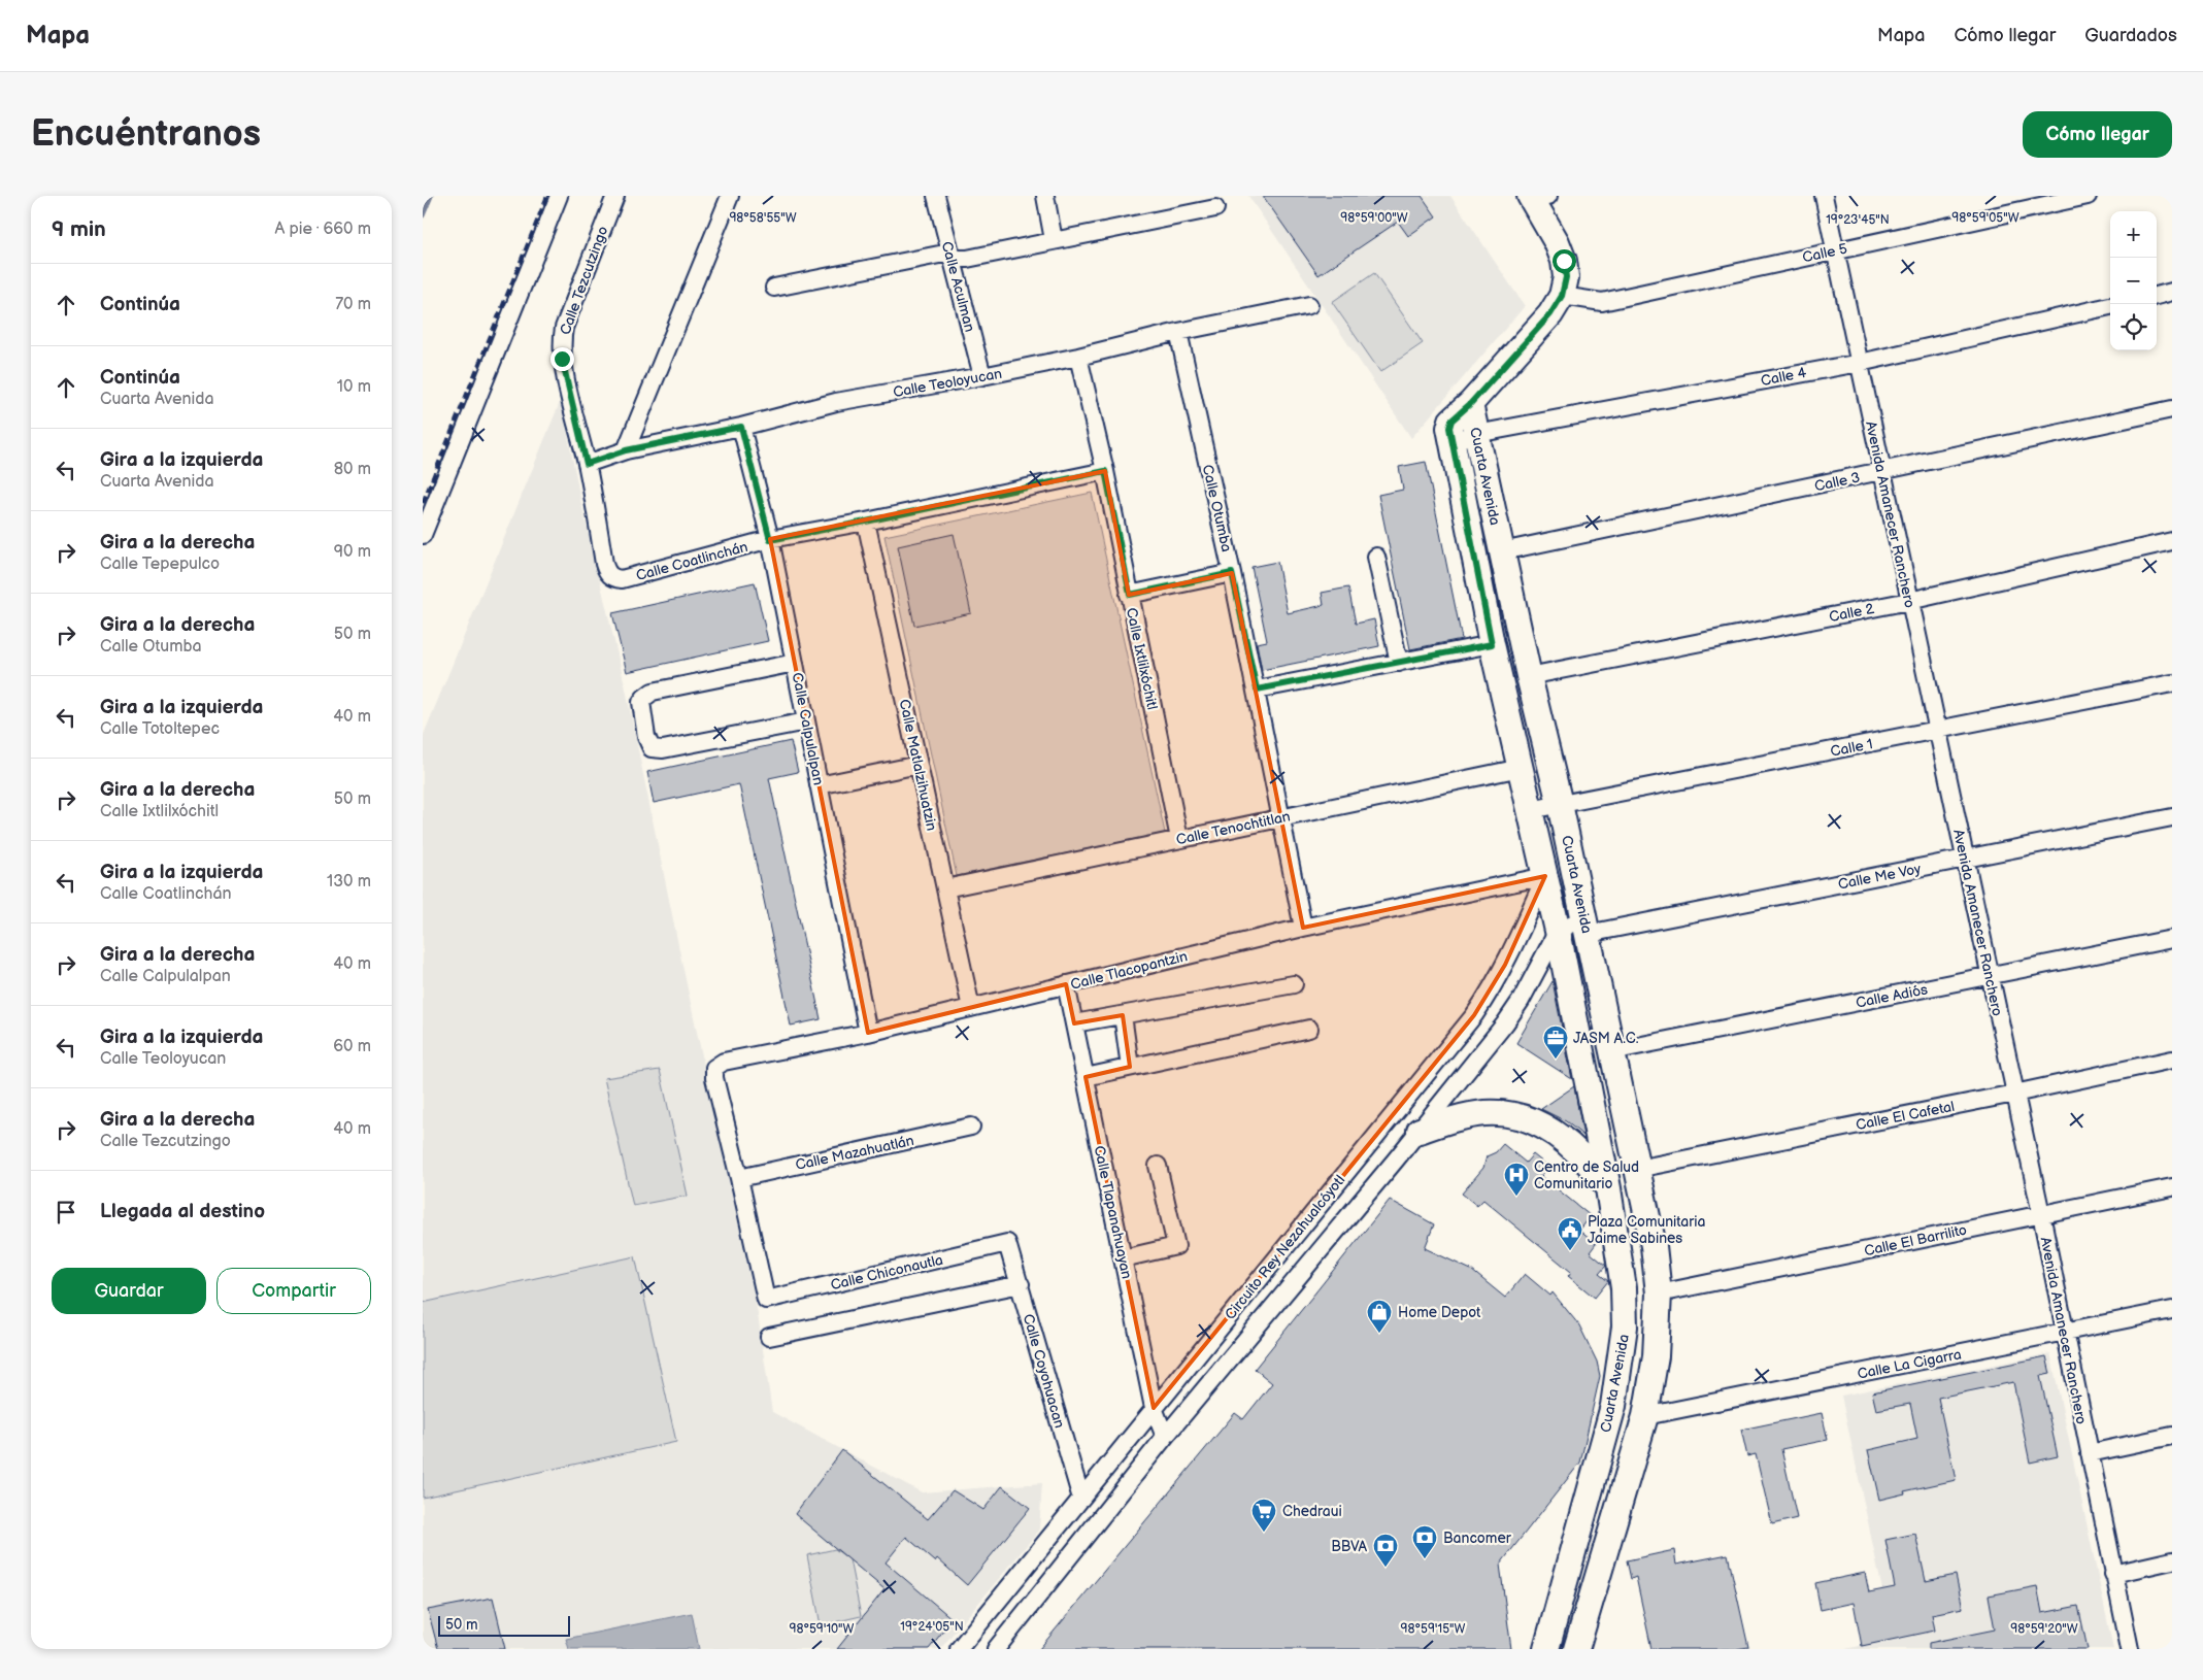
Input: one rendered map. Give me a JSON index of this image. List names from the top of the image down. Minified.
{"streets":{"main road":["Cuarta Avenida"],"street":["Calle 5","Calle Tezcutzingo","Calle Aculman","Calle 4","Calle Teoloyucan","Calle 3","Calle Otumba","Avenida Amanecer Ranchero","Calle Coatlinchán","Calle 2","Calle Ixtlilxóchitl","Calle Calpulalpan","Calle 1","Calle Matlalzihuatzin","Calle Tenochtitlan","Calle Me Voy","Calle Tlacopantzin","Calle Adiós","Calle El Cafetal","Calle Mazahuatlán","Calle Tlapanahuayan","Calle El Barrilito","Circuito Rey Nezahualcóyotl","Calle Chiconautla","Calle La Cigarra","Calle Coyohuacan"]},"crossings":[["Calle 5","Avenida Amanecer Ranchero"],["Calle Tezcutzingo","Calle Teoloyucan"],["Calle Tezcutzingo","Calle Coatlinchán"],["Calle Aculman","Calle Teoloyucan"],["Calle 4","Cuarta Avenida"],["Calle 4","Avenida Amanecer Ranchero"],["Calle Teoloyucan","Calle Otumba"],["Calle Teoloyucan","Calle Ixtlilxóchitl"],["Calle Teoloyucan","Calle Calpulalpan"],["Cuarta Avenida","Calle 3"],["Cuarta Avenida","Calle 2"],["Cuarta Avenida","Calle 1"],["Cuarta Avenida","Calle Tenochtitlan"],["Cuarta Avenida","Calle Me Voy"],["Cuarta Avenida","Calle Tlacopantzin"],["Cuarta Avenida","Calle Adiós"],["Cuarta Avenida","Calle El Cafetal"],["Cuarta Avenida","Calle El Barrilito"],["Cuarta Avenida","Circuito Rey Nezahualcóyotl"],["Cuarta Avenida","Calle La Cigarra"],["Calle 3","Avenida Amanecer Ranchero"],["Calle Otumba","Calle Tenochtitlan"],["Calle Otumba","Calle Tlacopantzin"],["Avenida Amanecer Ranchero","Calle 2"],["Avenida Amanecer Ranchero","Calle 1"],["Avenida Amanecer Ranchero","Calle Me Voy"],["Avenida Amanecer Ranchero","Calle Adiós"],["Avenida Amanecer Ranchero","Calle El Cafetal"],["Avenida Amanecer Ranchero","Calle El Barrilito"],["Avenida Amanecer Ranchero","Calle La Cigarra"],["Calle Coatlinchán","Calle Ixtlilxóchitl"],["Calle Coatlinchán","Calle Calpulalpan"],["Calle Coatlinchán","Calle Matlalzihuatzin"],["Calle Ixtlilxóchitl","Calle Tenochtitlan"],["Calle Calpulalpan","Calle Tlacopantzin"],["Calle Matlalzihuatzin","Calle Tenochtitlan"],["Calle Matlalzihuatzin","Calle Tlacopantzin"],["Calle Tlacopantzin","Calle Mazahuatlán"],["Calle Tlacopantzin","Calle Tlapanahuayan"],["Calle Tlacopantzin","Circuito Rey Nezahualcóyotl"],["Calle Tlacopantzin","Calle Chiconautla"],["Calle Mazahuatlán","Calle Chiconautla"],["Calle Tlapanahuayan","Circuito Rey Nezahualcóyotl"],["Circuito Rey Nezahualcóyotl","Calle Coyohuacan"],["Calle Chiconautla","Calle Coyohuacan"]],"places":{"office":["JASM A.C."],"hospital":["Centro de Salud Comunitario"],"public building":["Plaza Comunitaria Jaime Sabines"],"shop":["Home Depot"],"supermarket":["Chedraui"],"bank":["Bancomer","BBVA"]},"scale_bar":"50 m","page":{"header":"Mapa","nav":["Mapa","Cómo llegar","Guardados"],"buttons":["Cómo llegar",["Guardar","Compartir"]],"title":"Encuéntranos","heading":["9 min","A pie · 660 m"],"map_buttons":["+","−"],"list":[["Continúa","70 m"],["Continúa","Cuarta Avenida","10 m"],["Gira a la izquierda","Cuarta Avenida","80 m"],["Gira a la derecha","Calle Tepepulco","90 m"],["Gira a la derecha","Calle Otumba","50 m"],["Gira a la izquierda","Calle Totoltepec","40 m"],["Gira a la derecha","Calle Ixtlilxóchitl","50 m"],["Gira a la izquierda","Calle Coatlinchán","130 m"],["Gira a la derecha","Calle Calpulalpan","40 m"],["Gira a la izquierda","Calle Teoloyucan","60 m"],["Gira a la derecha","Calle Tezcutzingo","40 m"],"Llegada al destino"],"scale":"50 m"},"coordinates":["98°58'55\"W","98°59'00\"W","98°59'05\"W","19°23'45\"N","19°24'05\"N","98°59'10\"W","98°59'15\"W","98°59'20\"W"]}
